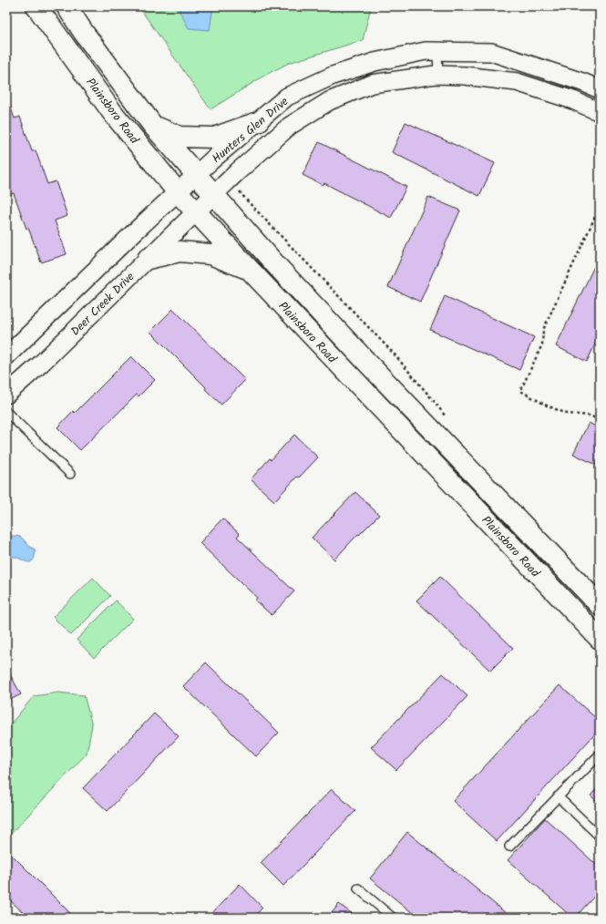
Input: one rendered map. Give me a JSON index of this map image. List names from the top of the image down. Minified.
{"streets":{"street":["Plainsboro Road","Hunters Glen Drive","Deer Creek Drive"]},"crossings":[["Plainsboro Road","Hunters Glen Drive"],["Plainsboro Road","Deer Creek Drive"],["Hunters Glen Drive","Deer Creek Drive"]]}
